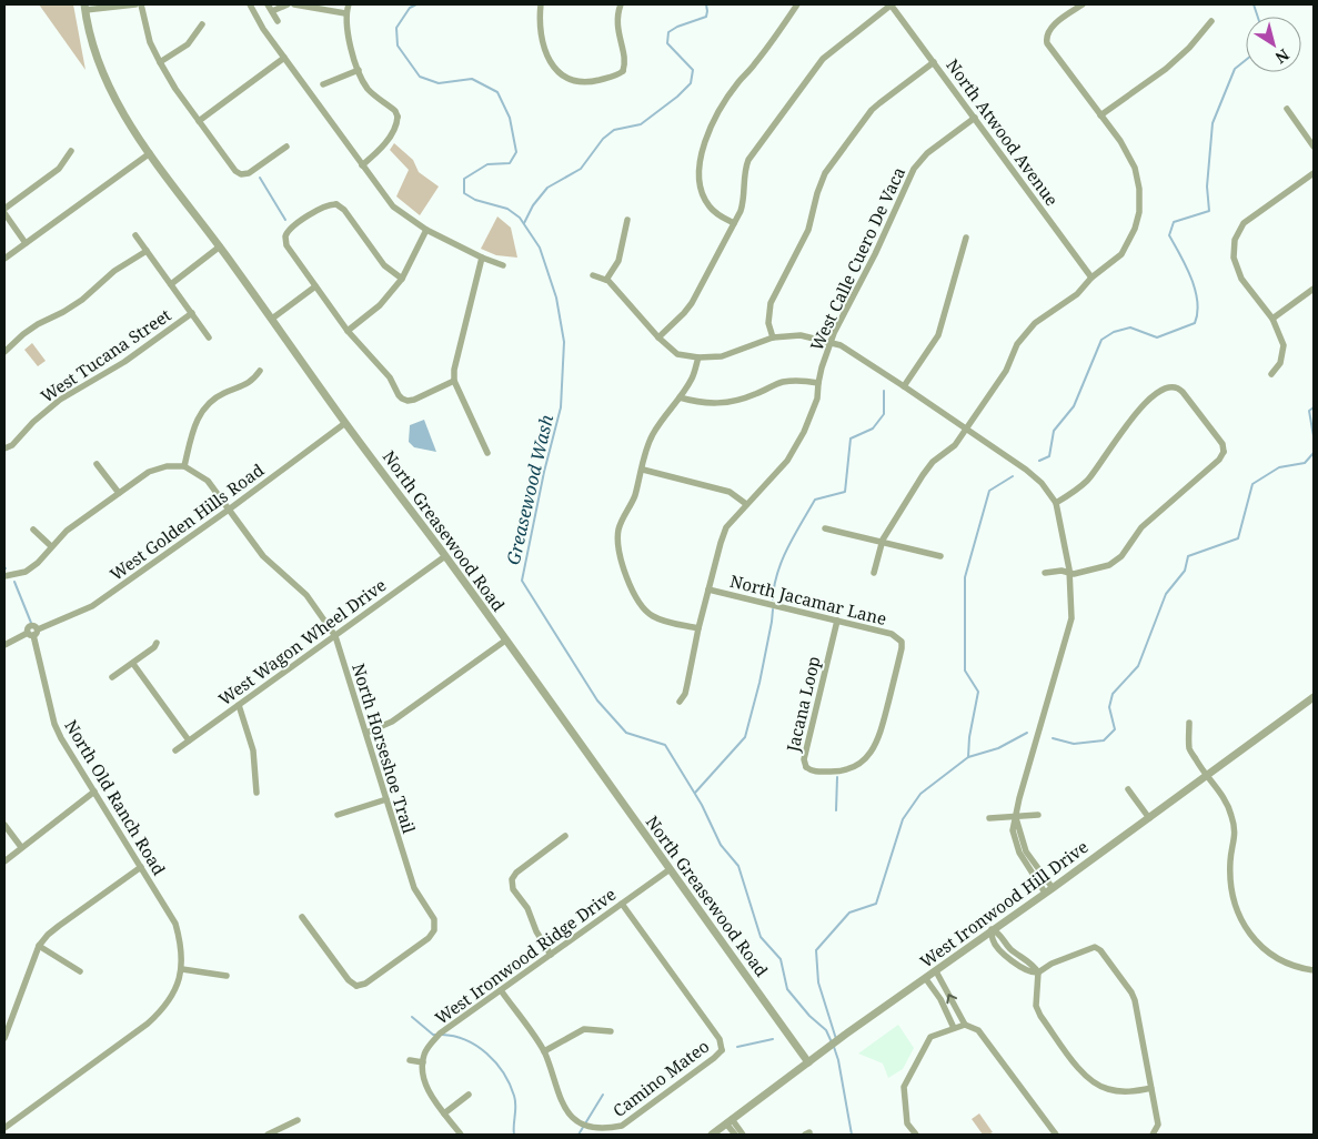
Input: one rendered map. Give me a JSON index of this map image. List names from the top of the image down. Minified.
{"streets":{"street":["North Atwood Avenue","West Calle Cuero De Vaca","West Tucana Street","West Golden Hills Road","North Greasewood Road","North Jacamar Lane","West Wagon Wheel Drive","Jacana Loop","North Horseshoe Trail","North Old Ranch Road","West Ironwood Hill Drive","West Ironwood Ridge Drive","Camino Mateo"]},"crossings":[["North Atwood Avenue","West Calle Cuero De Vaca"],["West Calle Cuero De Vaca","North Jacamar Lane"],["West Golden Hills Road","North Greasewood Road"],["West Golden Hills Road","North Horseshoe Trail"],["West Golden Hills Road","North Old Ranch Road"],["North Greasewood Road","West Wagon Wheel Drive"],["North Greasewood Road","West Ironwood Hill Drive"],["North Greasewood Road","West Ironwood Ridge Drive"],["North Jacamar Lane","Jacana Loop"],["West Wagon Wheel Drive","North Horseshoe Trail"],["West Ironwood Ridge Drive","Camino Mateo"]],"water":["Greasewood Wash"],"north":"bottom right"}
